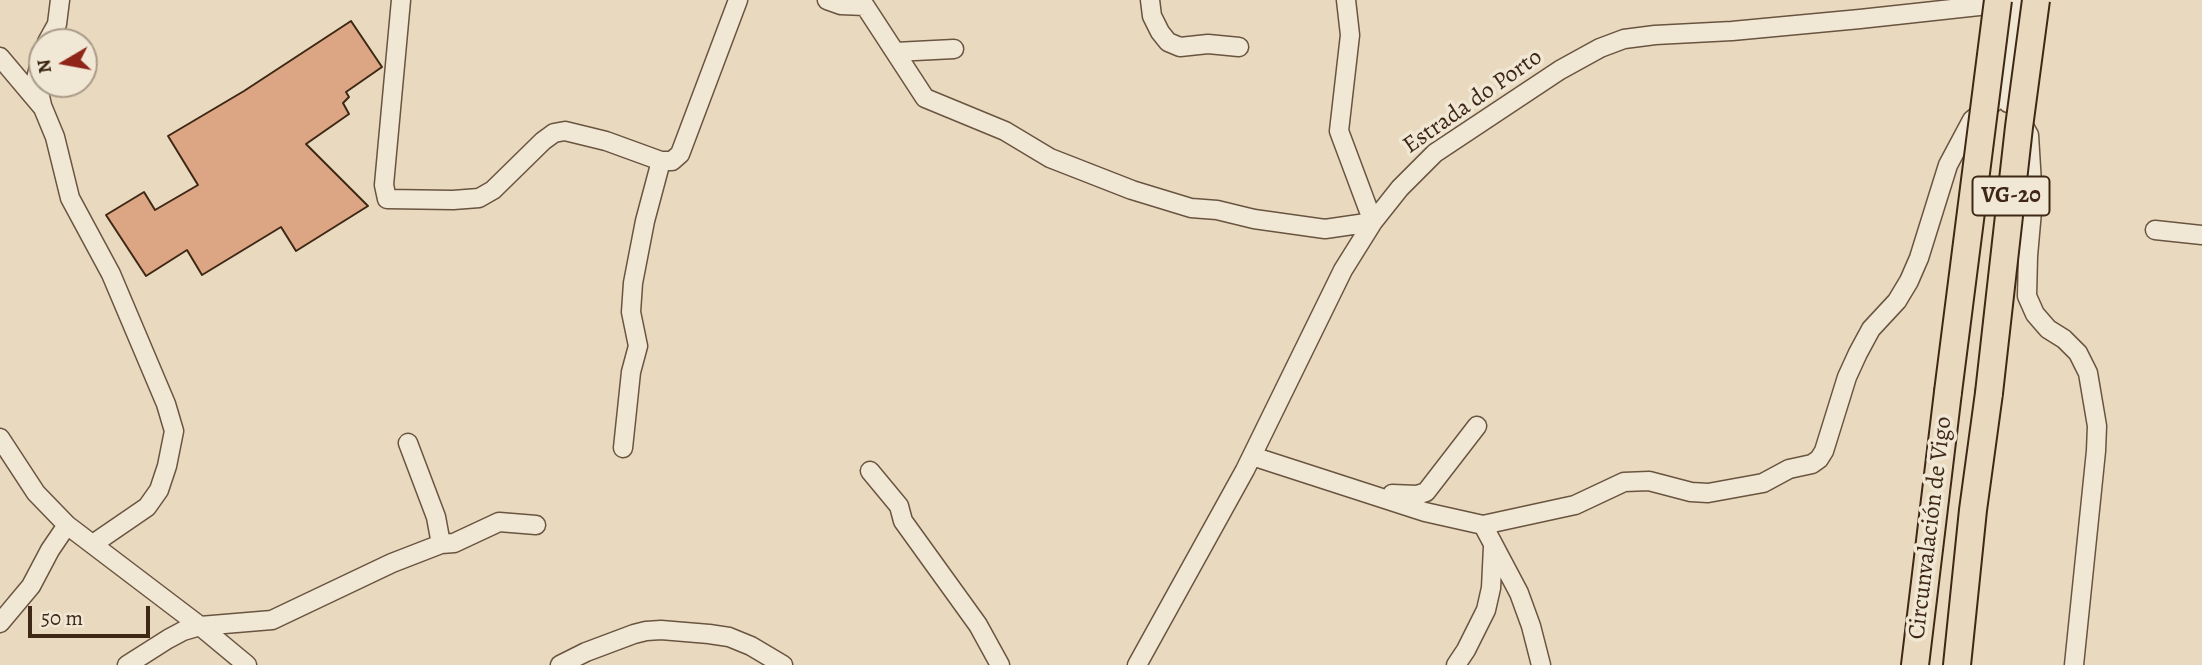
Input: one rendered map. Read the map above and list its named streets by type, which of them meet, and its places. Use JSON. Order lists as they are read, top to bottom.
{
  "streets": {
    "highway": ["VG-20", "Circunvalación de Vigo"],
    "street": ["Estrada do Porto"]
  },
  "crossings": [
    ["Estrada do Porto", "Circunvalación de Vigo"]
  ],
  "scale_bar": "50 m",
  "north": "left"
}
